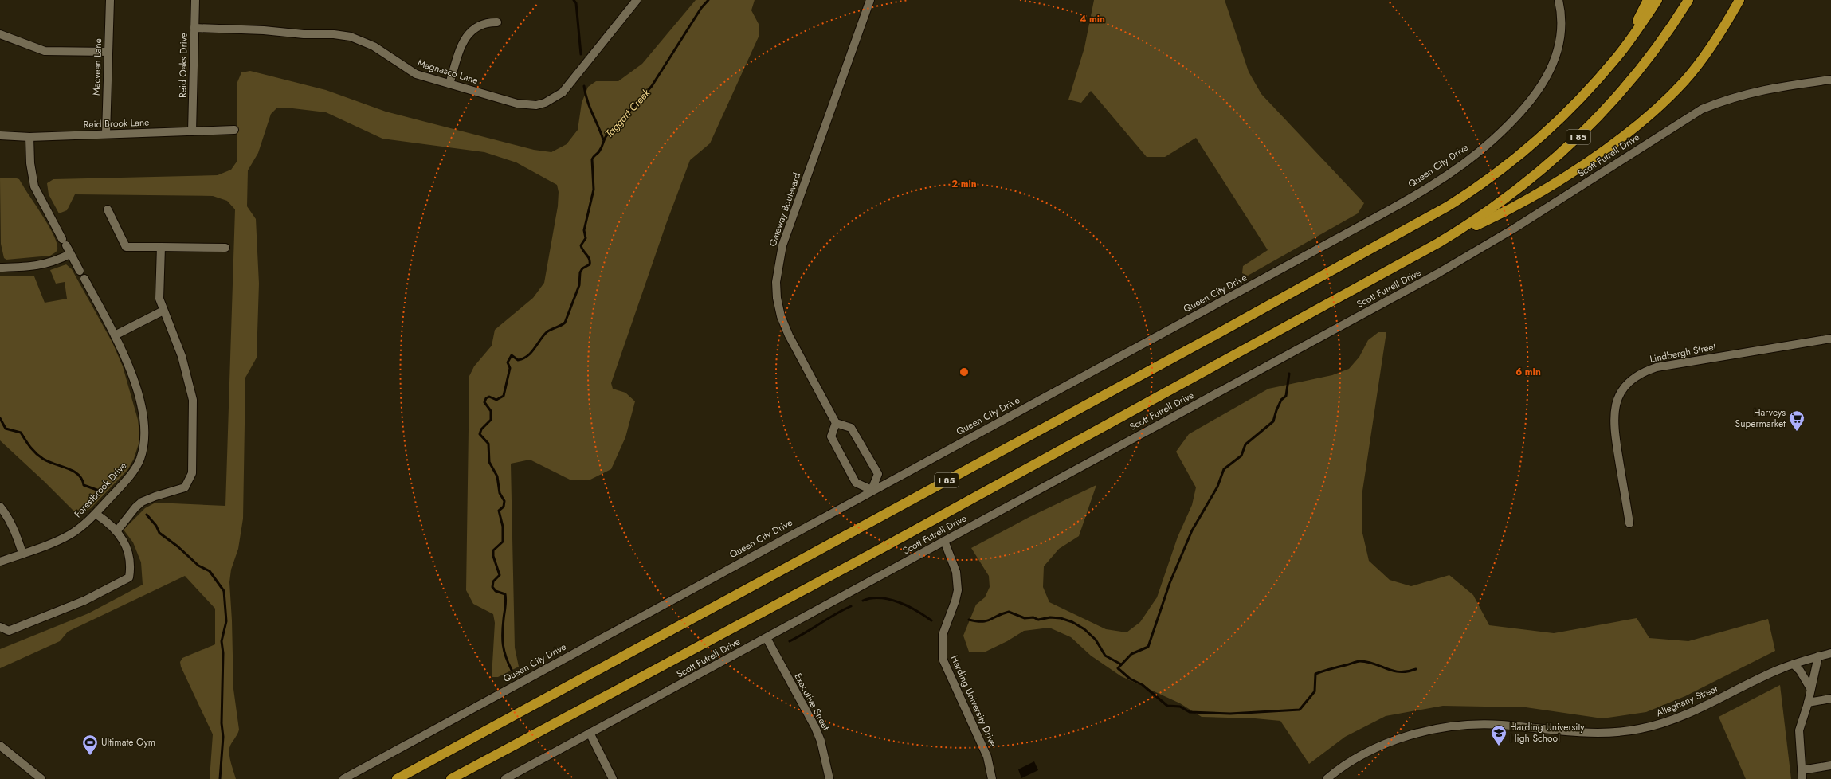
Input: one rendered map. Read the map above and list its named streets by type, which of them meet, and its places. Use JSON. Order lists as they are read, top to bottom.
{
  "streets": {
    "highway": ["I 85"],
    "street": [
      "Reid Oaks Drive",
      "Macvean Lane",
      "Magnasco Lane",
      "Reid Brook Lane",
      "Scott Futrell Drive",
      "Queen City Drive",
      "Gateway Boulevard",
      "Lindbergh Street",
      "Forestbrook Drive",
      "Harding University Drive",
      "Alleghany Street",
      "Executive Street"
    ]
  },
  "crossings": [
    ["Reid Oaks Drive", "Magnasco Lane"],
    ["Reid Oaks Drive", "Reid Brook Lane"],
    ["Macvean Lane", "Reid Brook Lane"],
    ["Scott Futrell Drive", "Harding University Drive"],
    ["Scott Futrell Drive", "Executive Street"]
  ],
  "water": ["Taggart Creek"],
  "places": {
    "supermarket": ["Harveys Supermarket"],
    "school or university": ["Harding University High School"],
    "sports": ["Ultimate Gym"]
  },
  "rings": ["4 min", "2 min", "6 min"]
}
